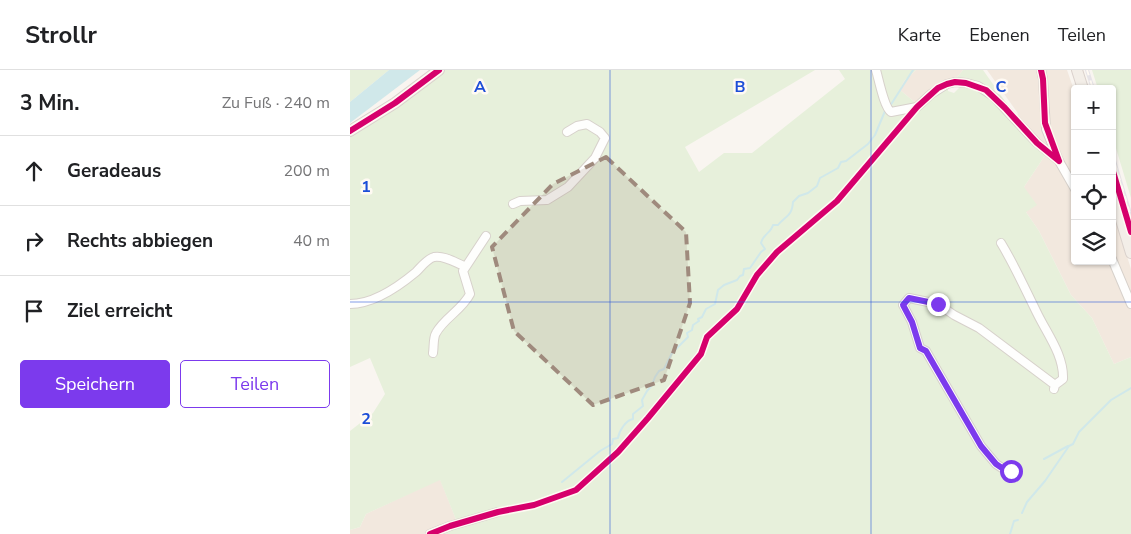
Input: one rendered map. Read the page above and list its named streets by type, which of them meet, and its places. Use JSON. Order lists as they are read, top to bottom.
{
  "page": {
    "header": "Strollr",
    "nav": ["Karte", "Ebenen", "Teilen"],
    "heading": ["3 Min.", "Zu Fuß · 240 m"],
    "map_buttons": ["+", "−"],
    "list": [
      ["Geradeaus", "200 m"],
      ["Rechts abbiegen", "40 m"],
      "Ziel erreicht"
    ],
    "buttons": ["Speichern", "Teilen"]
  },
  "grid": {
    "columns": ["A", "B", "C"],
    "rows": ["1", "2"]
  }
}
